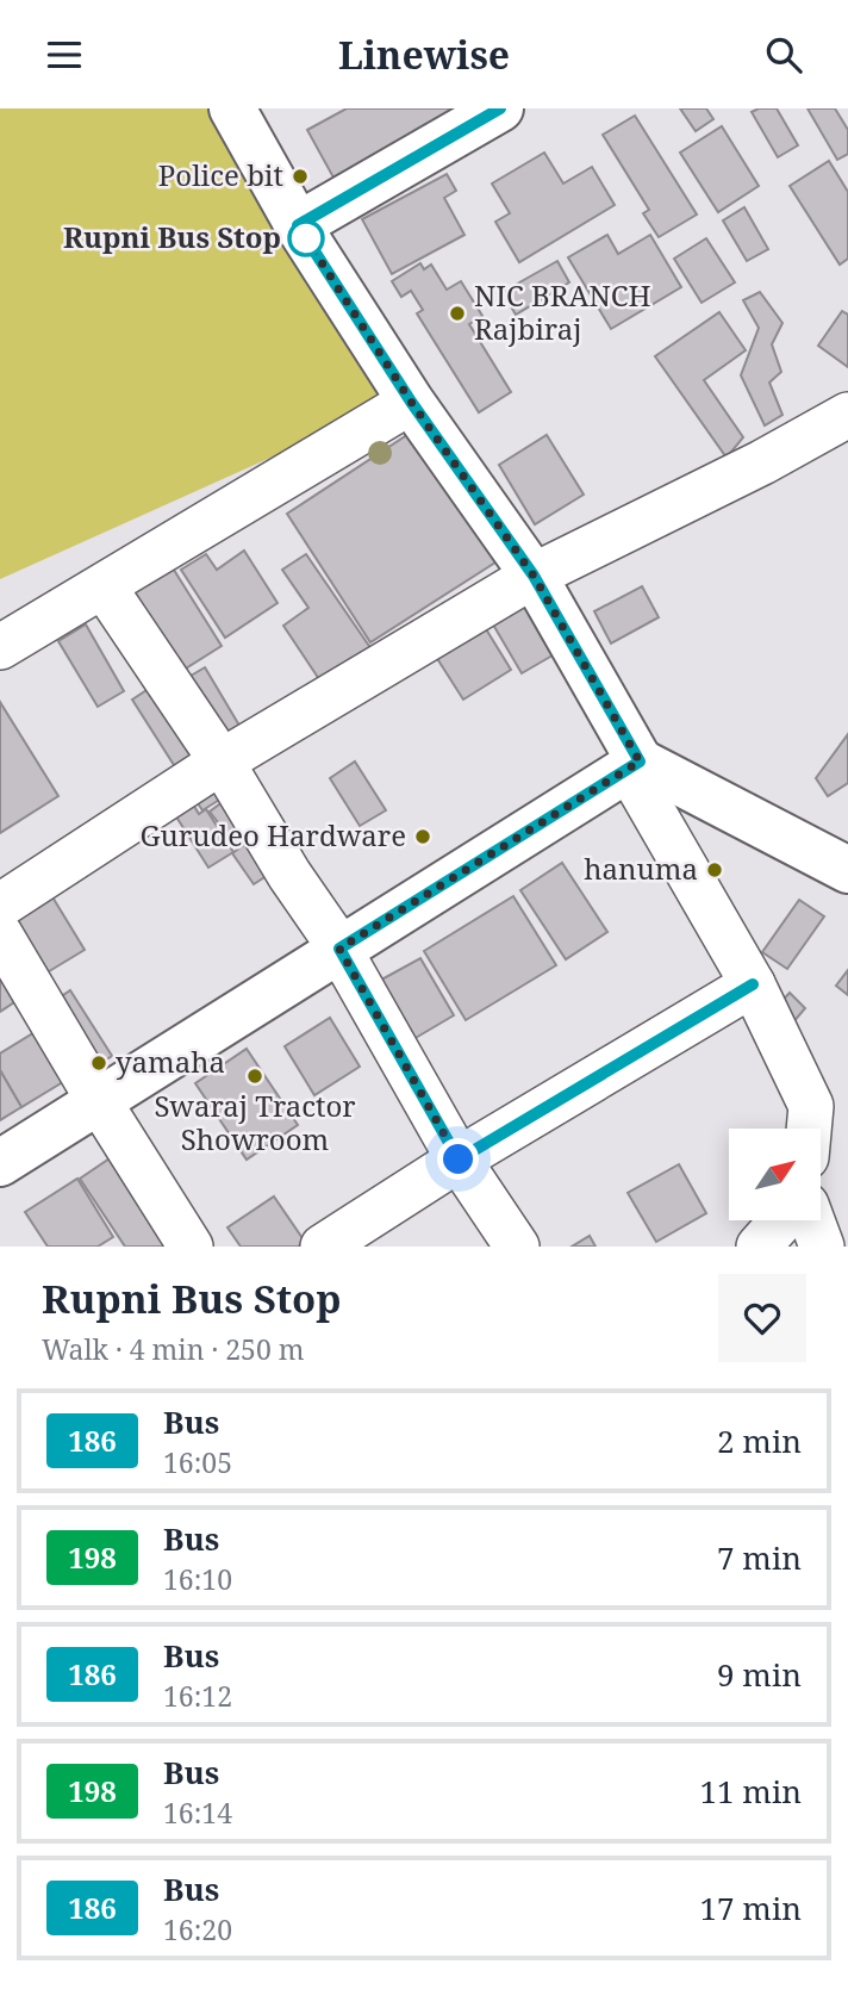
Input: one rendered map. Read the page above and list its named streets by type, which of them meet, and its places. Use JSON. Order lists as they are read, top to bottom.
{
  "places": [
    "Police bit",
    "Rupni Bus Stop",
    "NIC BRANCH Rajbiraj",
    "Gurudeo Hardware",
    "hanuma",
    "yamaha",
    "Swaraj Tractor Showroom"
  ],
  "lines": ["bus line 186"],
  "north": "top right",
  "page": {
    "header": "Linewise",
    "heading": ["Rupni Bus Stop", "Walk · 4 min · 250 m"],
    "list": [
      {
        "mark": "186",
        "name": "Bus",
        "note": "16:05",
        "value": "2 min"
      },
      {
        "mark": "198",
        "name": "Bus",
        "note": "16:10",
        "value": "7 min"
      },
      {
        "mark": "186",
        "name": "Bus",
        "note": "16:12",
        "value": "9 min"
      },
      {
        "mark": "198",
        "name": "Bus",
        "note": "16:14",
        "value": "11 min"
      },
      {
        "mark": "186",
        "name": "Bus",
        "note": "16:20",
        "value": "17 min"
      }
    ]
  }
}
